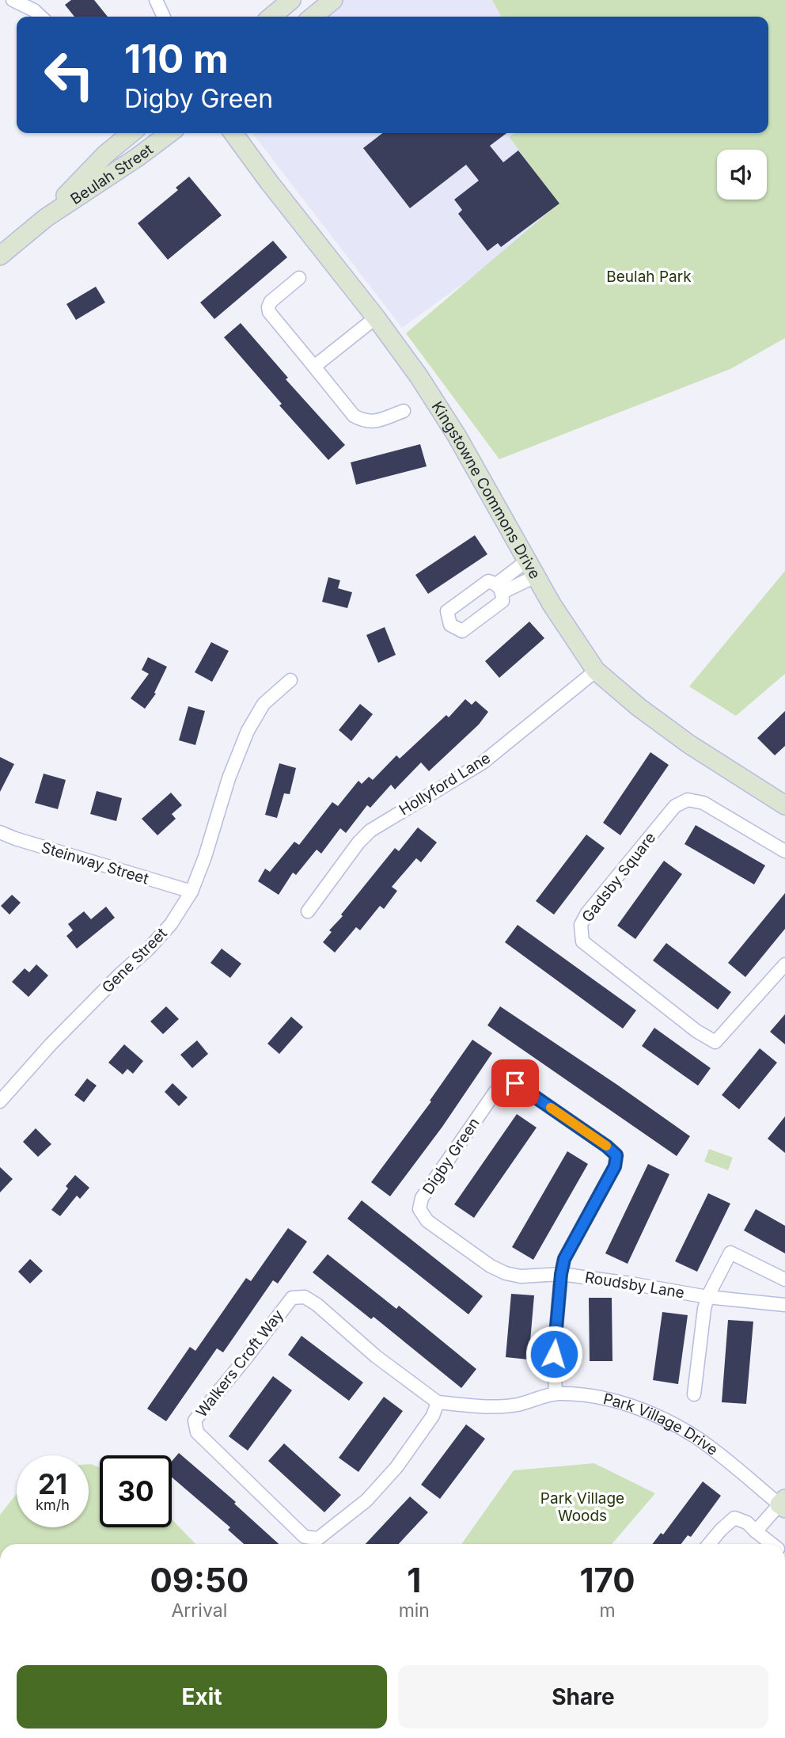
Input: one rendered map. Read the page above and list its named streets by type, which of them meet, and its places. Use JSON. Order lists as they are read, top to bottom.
{
  "streets": {
    "street": [
      "Beulah Street",
      "Kingstowne Commons Drive",
      "Hollyford Lane",
      "Steinway Street",
      "Gadsby Square",
      "Gene Street",
      "Digby Green",
      "Roudsby Lane",
      "Walkers Croft Way",
      "Park Village Drive"
    ]
  },
  "crossings": [
    ["Kingstowne Commons Drive", "Hollyford Lane"],
    ["Steinway Street", "Gene Street"],
    ["Digby Green", "Roudsby Lane"],
    ["Digby Green", "Park Village Drive"],
    ["Walkers Croft Way", "Park Village Drive"]
  ],
  "parks": ["Beulah Park", "Park Village Woods"],
  "page": {
    "turn": ["110 m", "Digby Green"],
    "speed": "21 km/h",
    "limit": "30",
    "eta": [
      "09:50",
      "Arrival",
      "1",
      "min",
      "170",
      "m"
    ],
    "buttons": ["Exit", "Share"]
  }
}
